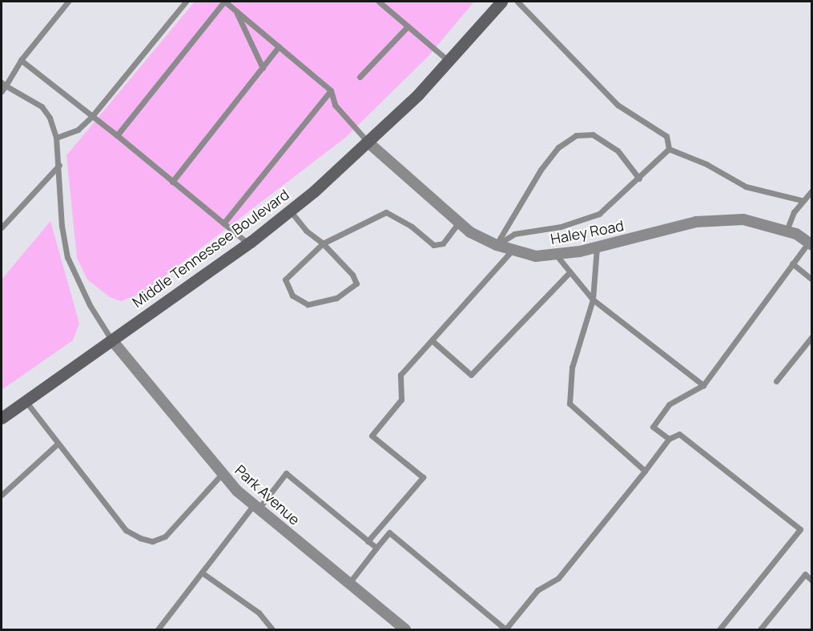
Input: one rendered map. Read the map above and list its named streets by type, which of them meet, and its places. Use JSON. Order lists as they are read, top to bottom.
{
  "streets": {
    "main road": ["Middle Tennessee Boulevard"],
    "street": ["Haley Road", "Park Avenue"]
  },
  "crossings": [
    ["Haley Road", "Middle Tennessee Boulevard"],
    ["Middle Tennessee Boulevard", "Park Avenue"]
  ]
}
